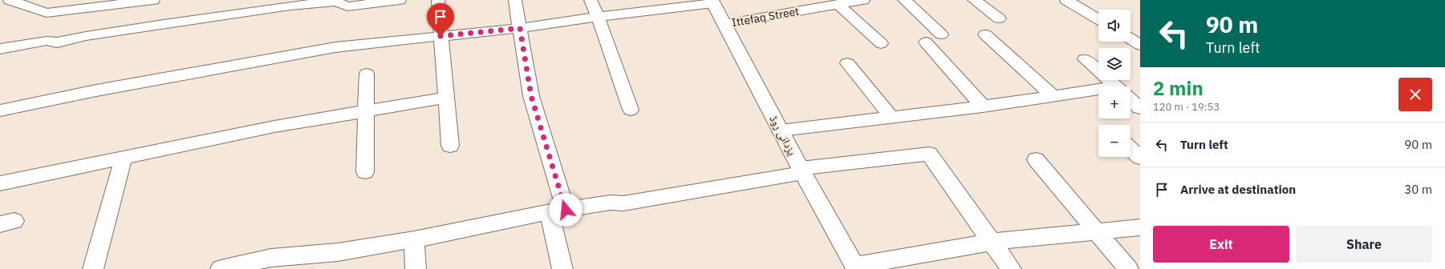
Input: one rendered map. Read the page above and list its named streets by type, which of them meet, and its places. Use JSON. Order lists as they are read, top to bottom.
{
  "streets": {
    "street": ["Ittefaq Street", "یزدانی روڈ"]
  },
  "crossings": [
    ["Ittefaq Street", "یزدانی روڈ"]
  ],
  "page": {
    "turn": ["90 m", "Turn left"],
    "map_buttons": ["+", "−"],
    "heading": ["2 min", "120 m · 19:53"],
    "list": [
      {
        "name": "Turn left",
        "value": "90 m"
      },
      {
        "name": "Arrive at destination",
        "value": "30 m"
      }
    ],
    "buttons": ["Exit", "Share"]
  }
}
